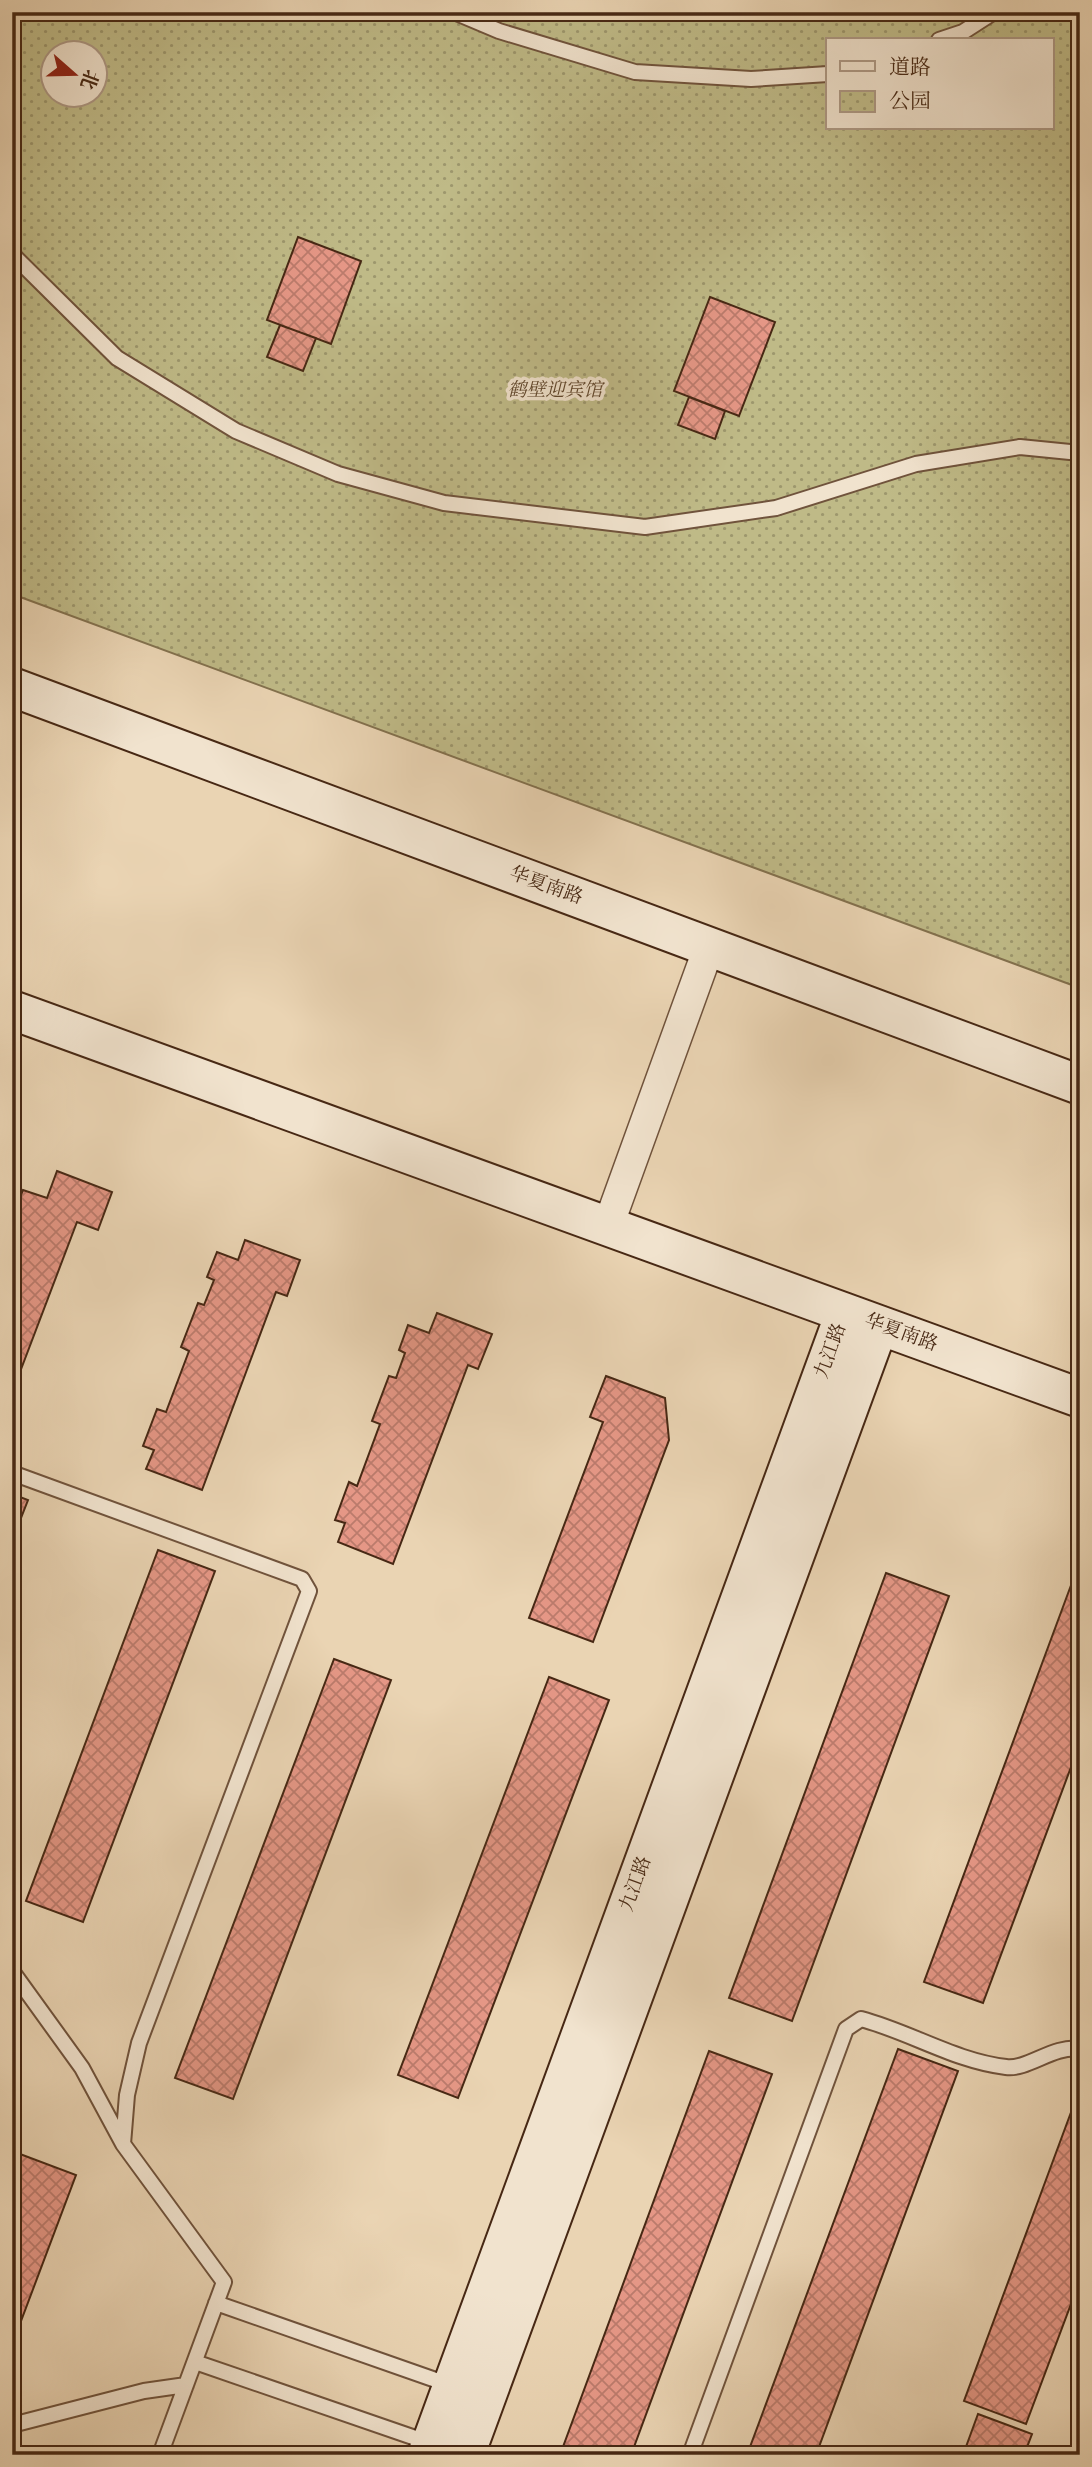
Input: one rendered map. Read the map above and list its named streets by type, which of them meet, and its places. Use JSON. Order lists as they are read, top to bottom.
{
  "streets": {
    "street": ["华夏南路", "九江路"]
  },
  "crossings": [
    ["华夏南路", "九江路"]
  ],
  "parks": ["鹤壁迎宾馆"],
  "legend": ["道路", "公园"],
  "north": "right"
}
